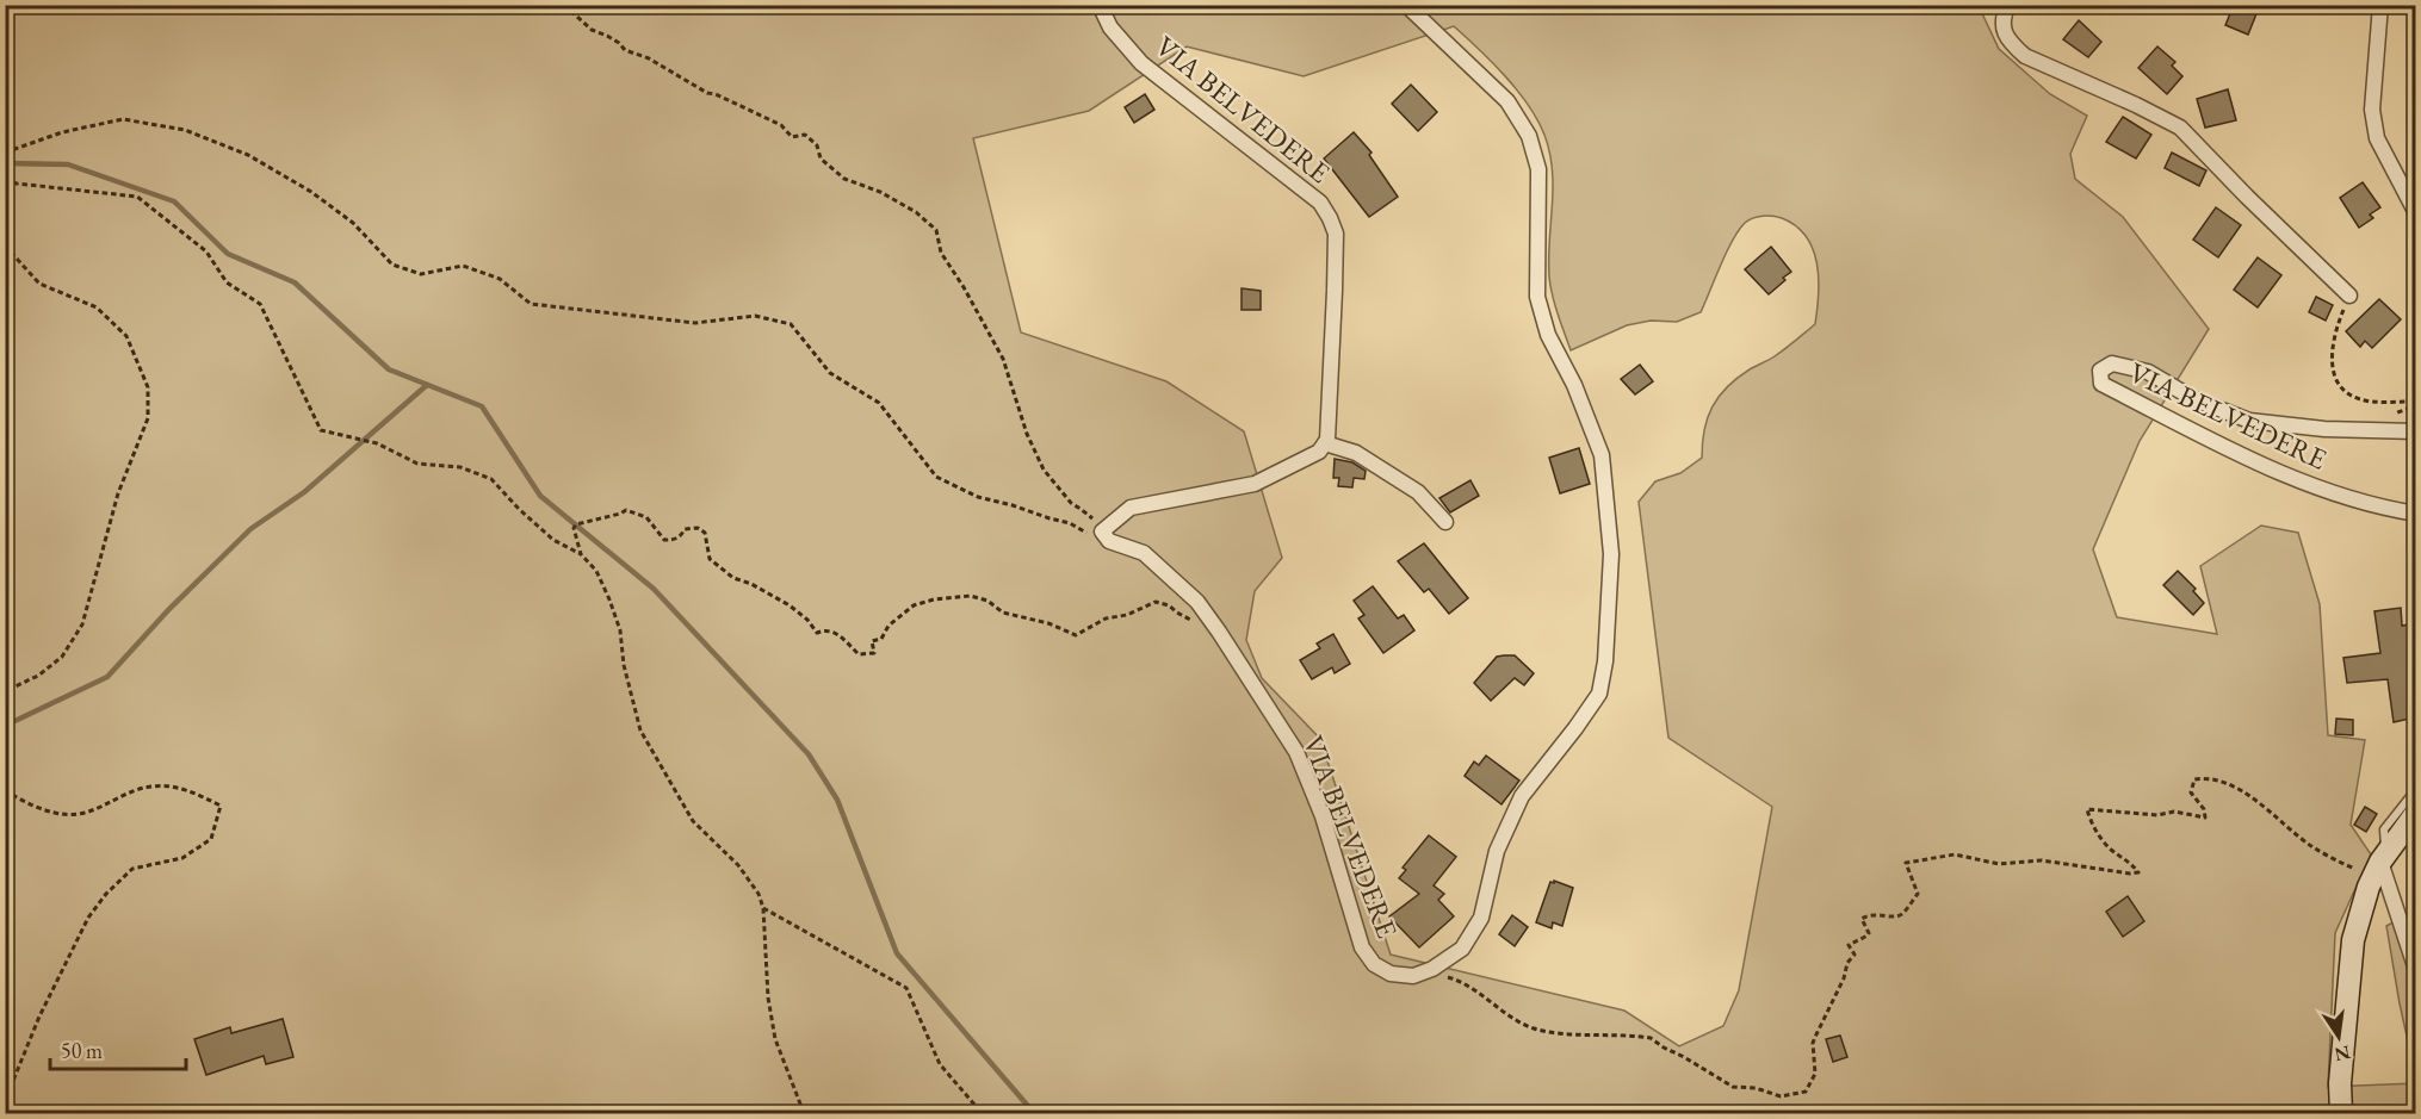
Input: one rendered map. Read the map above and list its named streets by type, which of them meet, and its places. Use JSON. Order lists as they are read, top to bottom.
{
  "streets": {
    "street": ["VIA BELVEDERE"]
  },
  "scale_bar": "50 m",
  "north": "bottom"
}
